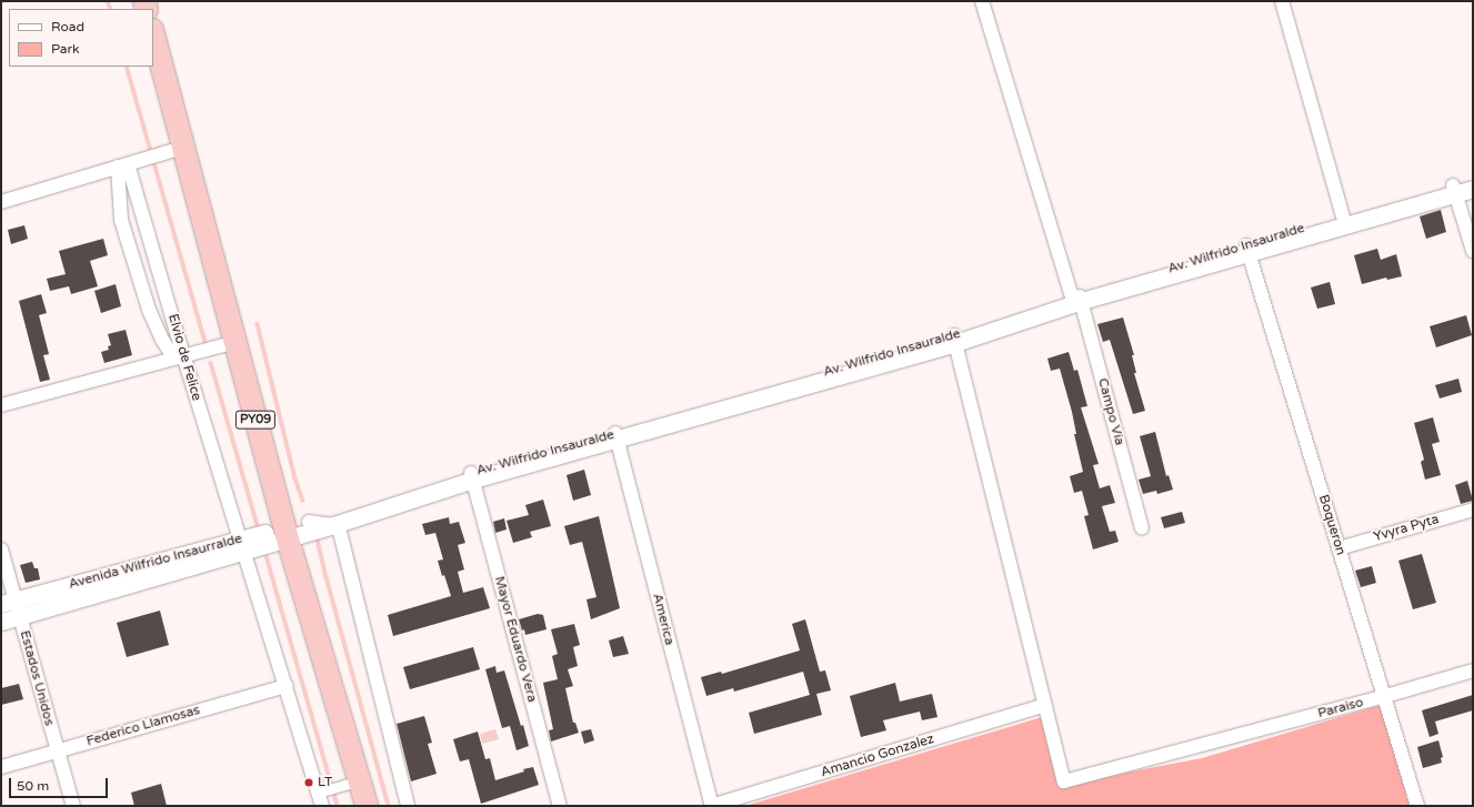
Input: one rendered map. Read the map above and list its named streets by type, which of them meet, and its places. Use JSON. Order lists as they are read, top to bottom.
{
  "streets": {
    "highway": ["PY09"],
    "street": [
      "Av. Wilfrido Insauralde",
      "Elvio de Felice",
      "Campo Vía",
      "Boqueron",
      "Yvyra Pyta",
      "Avenida Wilfrido Insaurralde",
      "America",
      "Mayor Eduardo Vera",
      "Estados Unidos",
      "Paraiso",
      "Federico Llamosas",
      "Amancio Gonzalez"
    ]
  },
  "crossings": [
    ["Av. Wilfrido Insauralde", "Campo Vía"],
    ["Av. Wilfrido Insauralde", "Boqueron"],
    ["Av. Wilfrido Insauralde", "Avenida Wilfrido Insaurralde"],
    ["Av. Wilfrido Insauralde", "America"],
    ["Av. Wilfrido Insauralde", "Mayor Eduardo Vera"],
    ["Elvio de Felice", "Avenida Wilfrido Insaurralde"],
    ["Elvio de Felice", "Federico Llamosas"],
    ["PY09", "Avenida Wilfrido Insaurralde"],
    ["Boqueron", "Yvyra Pyta"],
    ["Boqueron", "Paraiso"],
    ["Avenida Wilfrido Insaurralde", "Estados Unidos"],
    ["America", "Amancio Gonzalez"],
    ["Estados Unidos", "Federico Llamosas"],
    ["Paraiso", "Amancio Gonzalez"]
  ],
  "places": ["LT"],
  "legend": ["Road", "Park"],
  "scale_bar": "50 m"
}
